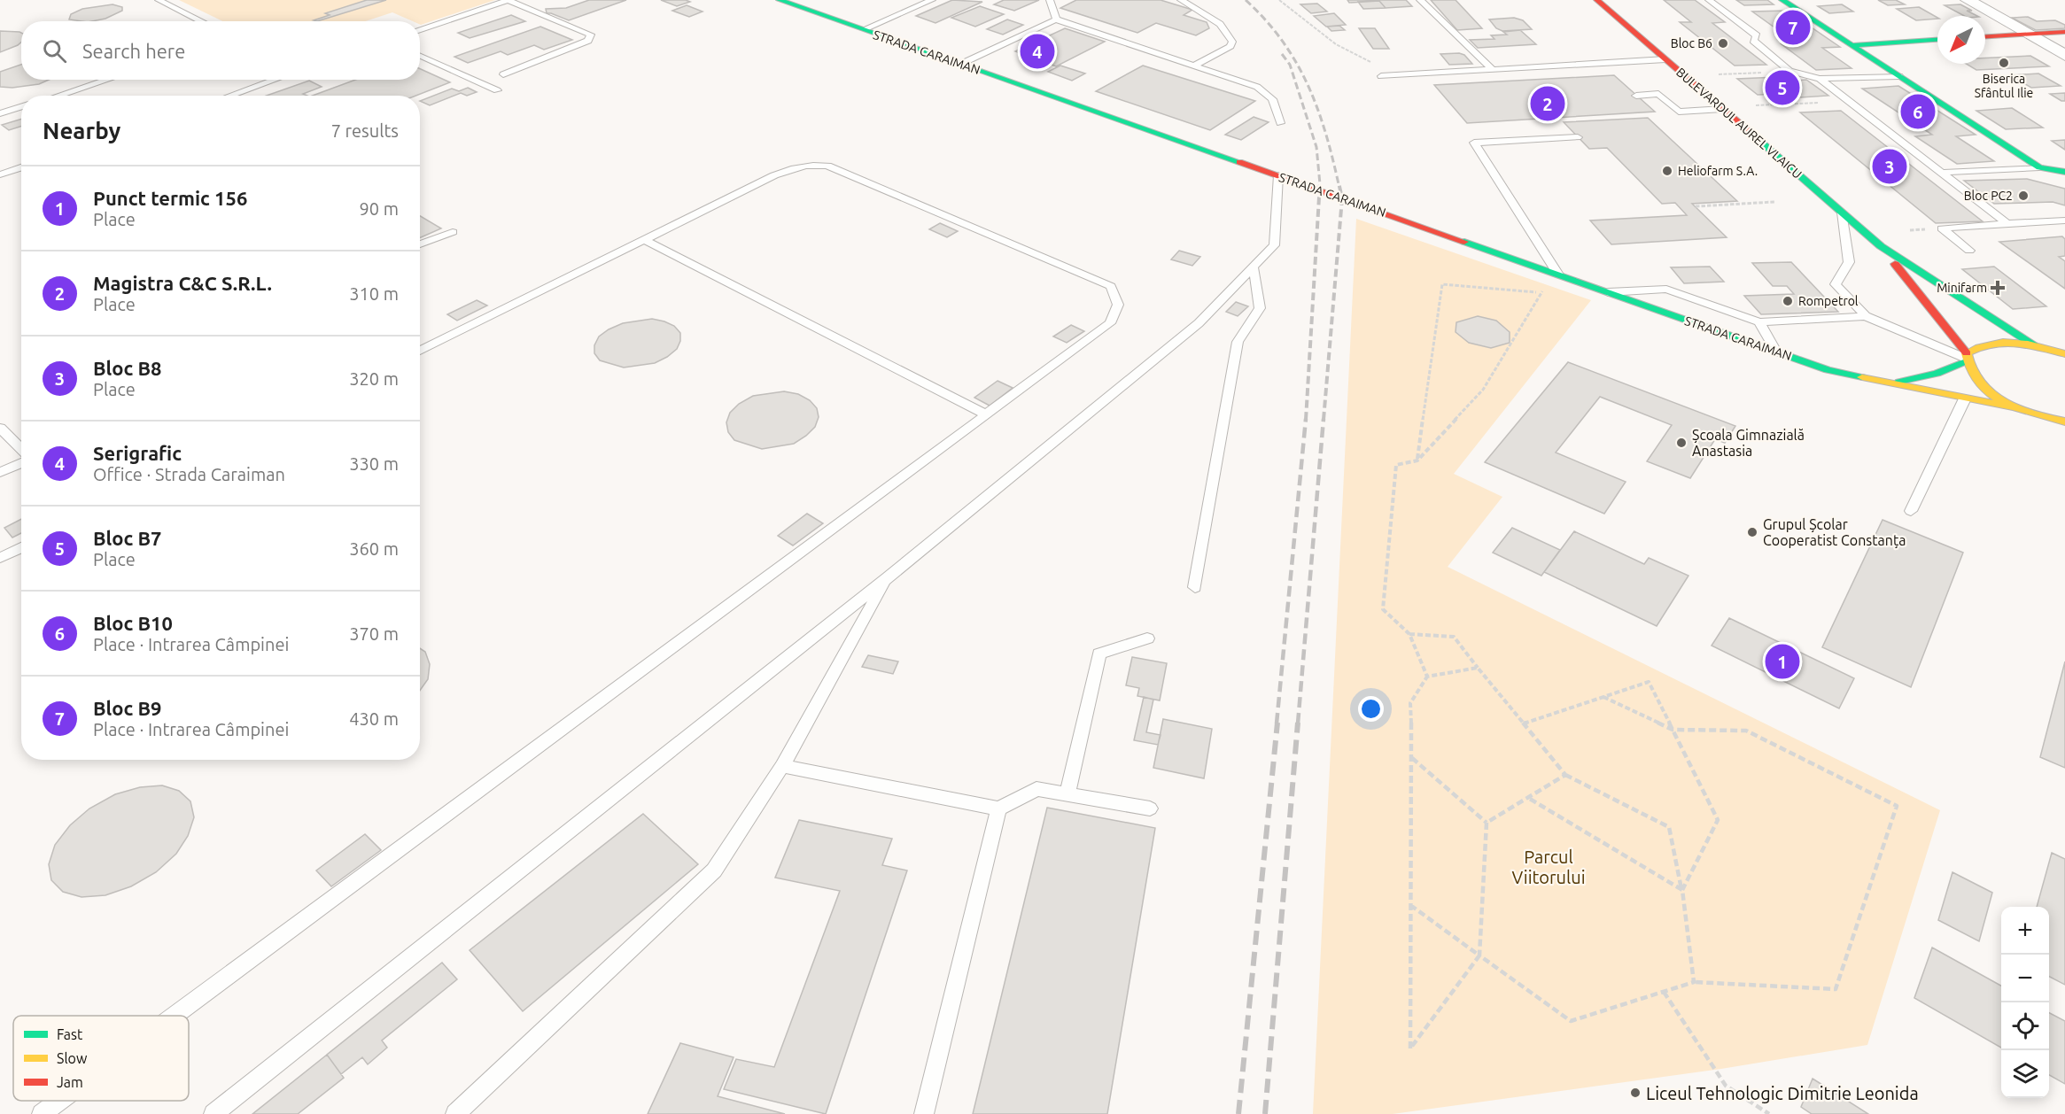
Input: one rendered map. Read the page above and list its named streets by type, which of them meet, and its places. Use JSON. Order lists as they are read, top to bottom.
{
  "streets": {
    "street": ["STRADA CARAIMAN", "BULEVARDUL AUREL VLAICU"]
  },
  "crossings": [
    ["STRADA CARAIMAN", "BULEVARDUL AUREL VLAICU"]
  ],
  "parks": ["Parcul Viitorului"],
  "places": {
    "other": [
      "Bloc B6",
      "Biserica Sfântul Ilie",
      "Heliofarm S.A.",
      "Bloc PC2",
      "Rompetrol",
      "Școala Gimnazială Anastasia",
      "Grupul Școlar Cooperatist Constanța",
      "Liceul Tehnologic Dimitrie Leonida"
    ],
    "health": ["Minifarm"]
  },
  "legend": ["Fast", "Slow", "Jam"],
  "north": "bottom left",
  "page": {
    "pins": [
      "7",
      "4",
      "5",
      "2",
      "6",
      "3",
      "1"
    ],
    "search": "Search here",
    "heading": ["Nearby", "7 results"],
    "list": [
      {
        "mark": "1",
        "name": "Punct termic 156",
        "note": "Place",
        "value": "90 m"
      },
      {
        "mark": "2",
        "name": "Magistra C&C S.R.L.",
        "note": "Place",
        "value": "310 m"
      },
      {
        "mark": "3",
        "name": "Bloc B8",
        "note": "Place",
        "value": "320 m"
      },
      {
        "mark": "4",
        "name": "Serigrafic",
        "note": "Office · Strada Caraiman",
        "value": "330 m"
      },
      {
        "mark": "5",
        "name": "Bloc B7",
        "note": "Place",
        "value": "360 m"
      },
      {
        "mark": "6",
        "name": "Bloc B10",
        "note": "Place · Intrarea Câmpinei",
        "value": "370 m"
      },
      {
        "mark": "7",
        "name": "Bloc B9",
        "note": "Place · Intrarea Câmpinei",
        "value": "430 m"
      }
    ],
    "map_buttons": ["+", "−"]
  }
}
